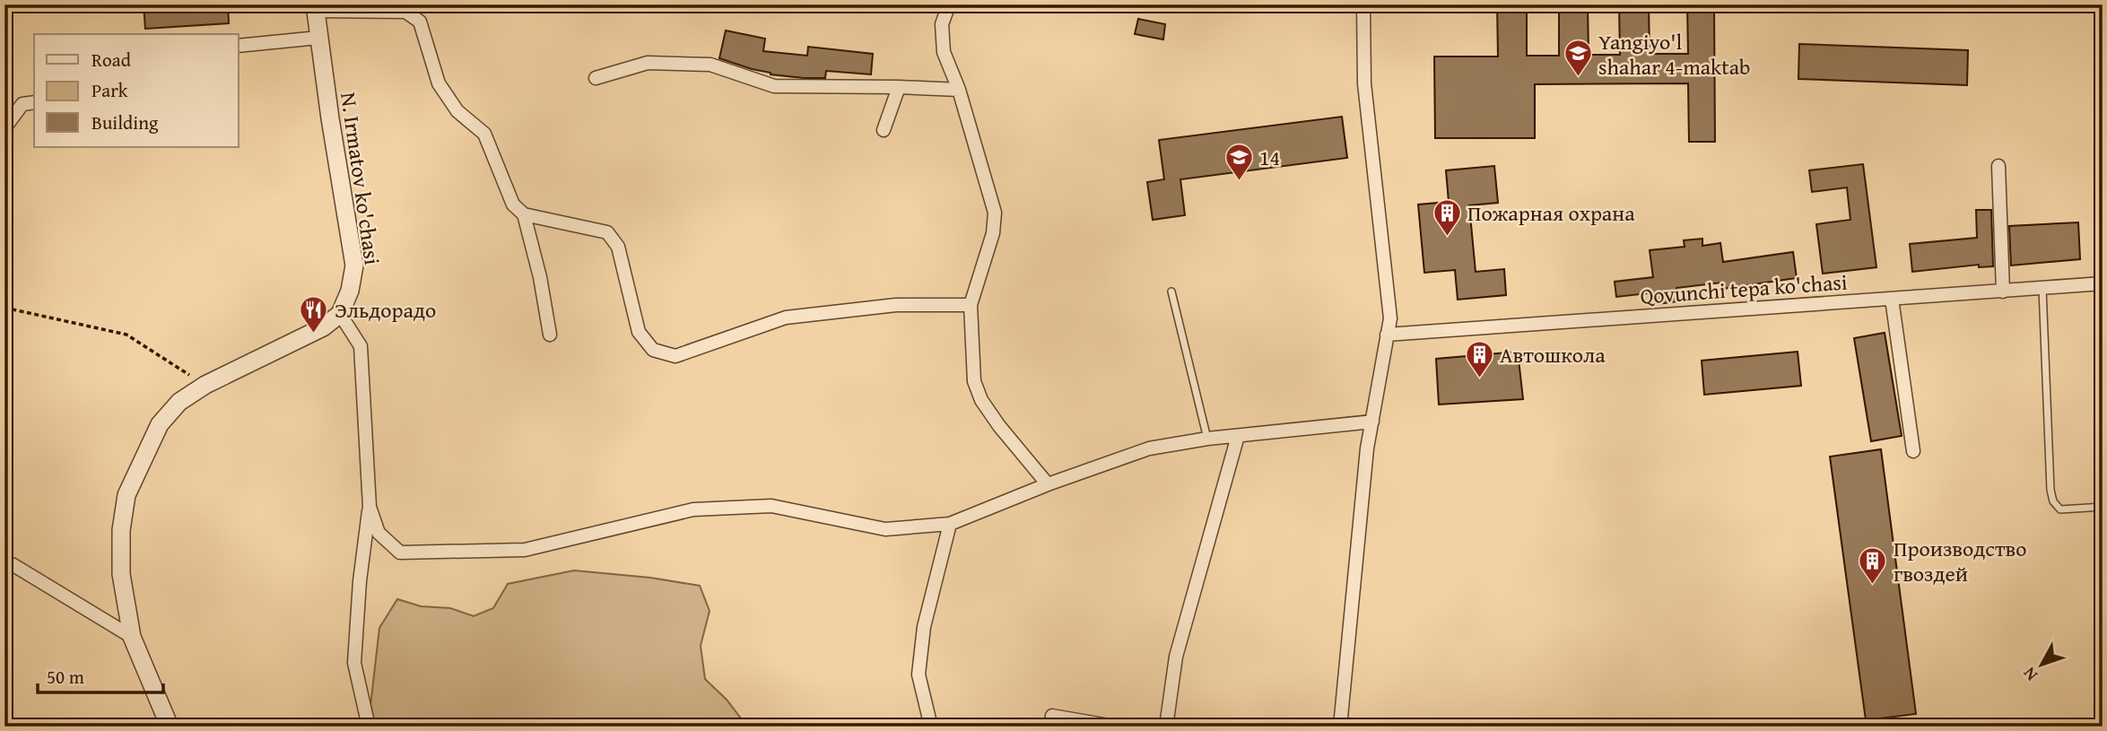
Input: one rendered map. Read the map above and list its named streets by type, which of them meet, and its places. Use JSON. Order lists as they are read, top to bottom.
{
  "streets": {
    "street": ["N. Irmatov ko'chasi", "Qovunchi tepa ko'chasi"]
  },
  "places": {
    "school or university": ["Yangiyo'l shahar 4-maktab", "14"],
    "building": ["Пожарная охрана", "Автошкола", "Производство гвоздей"],
    "restaurant": ["Эльдорадо"]
  },
  "legend": ["Road", "Park", "Building"],
  "scale_bar": "50 m",
  "north": "bottom left"
}
